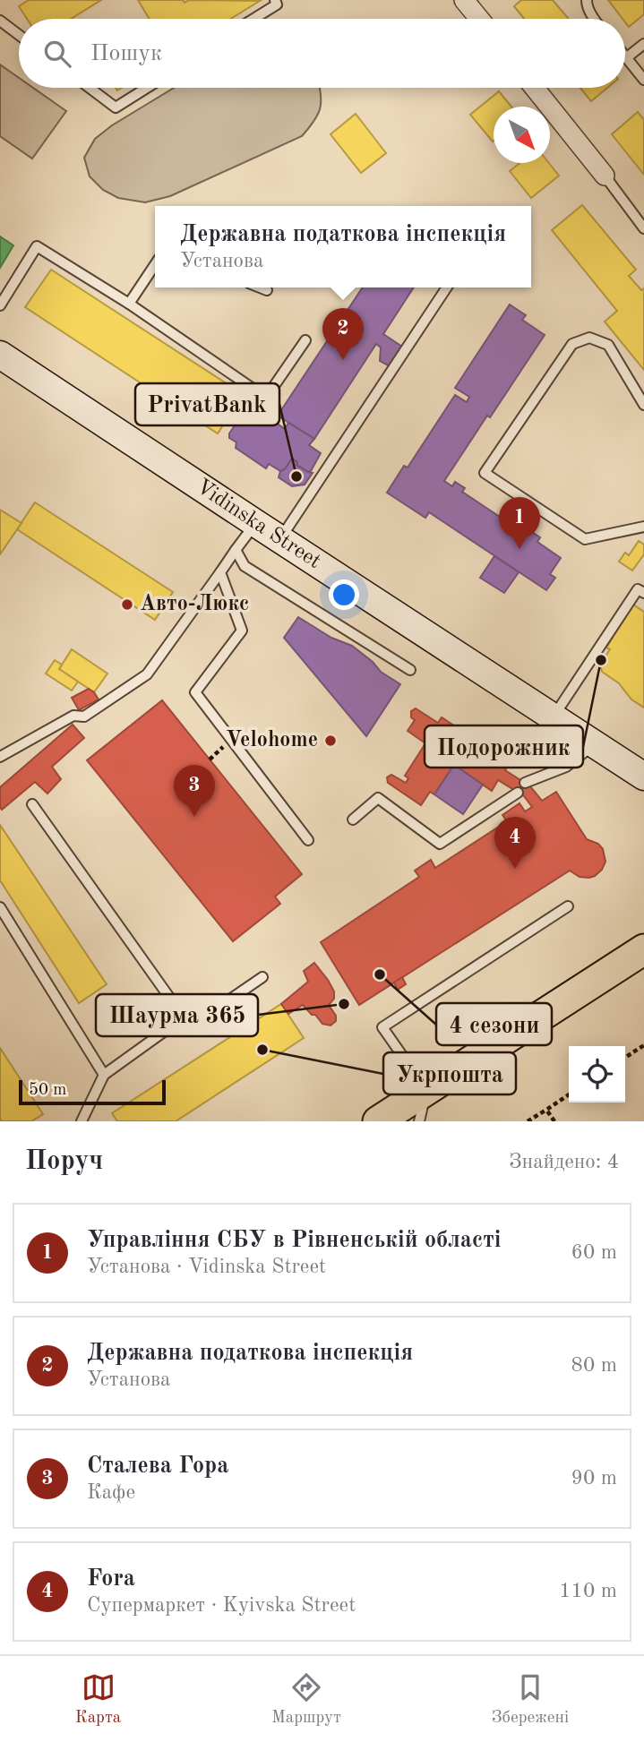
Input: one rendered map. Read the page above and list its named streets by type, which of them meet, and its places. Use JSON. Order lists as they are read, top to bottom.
{
  "streets": {
    "main road": ["Vidinska Street"]
  },
  "places": [
    "PrivatBank",
    "Авто-Люкс",
    "Подорожник",
    "Velohome",
    "4 сезони",
    "Шаурма 365",
    "Укрпошта"
  ],
  "scale_bar": "50 m",
  "north": "bottom right",
  "page": {
    "search": "Пошук",
    "popup": ["Державна податкова інспекція", "Установа"],
    "pins": [
      "2",
      "1",
      "3",
      "4"
    ],
    "scale": "50 m",
    "heading": ["Поруч", "Знайдено: 4"],
    "list": [
      {
        "mark": "1",
        "name": "Управління СБУ в Рівненській області",
        "note": "Установа · Vidinska Street",
        "value": "60 m"
      },
      {
        "mark": "2",
        "name": "Державна податкова інспекція",
        "note": "Установа",
        "value": "80 m"
      },
      {
        "mark": "3",
        "name": "Сталева Гора",
        "note": "Кафе",
        "value": "90 m"
      },
      {
        "mark": "4",
        "name": "Fora",
        "note": "Супермаркет · Kyivska Street",
        "value": "110 m"
      }
    ],
    "nav": ["Карта", "Маршрут", "Збережені"]
  }
}
